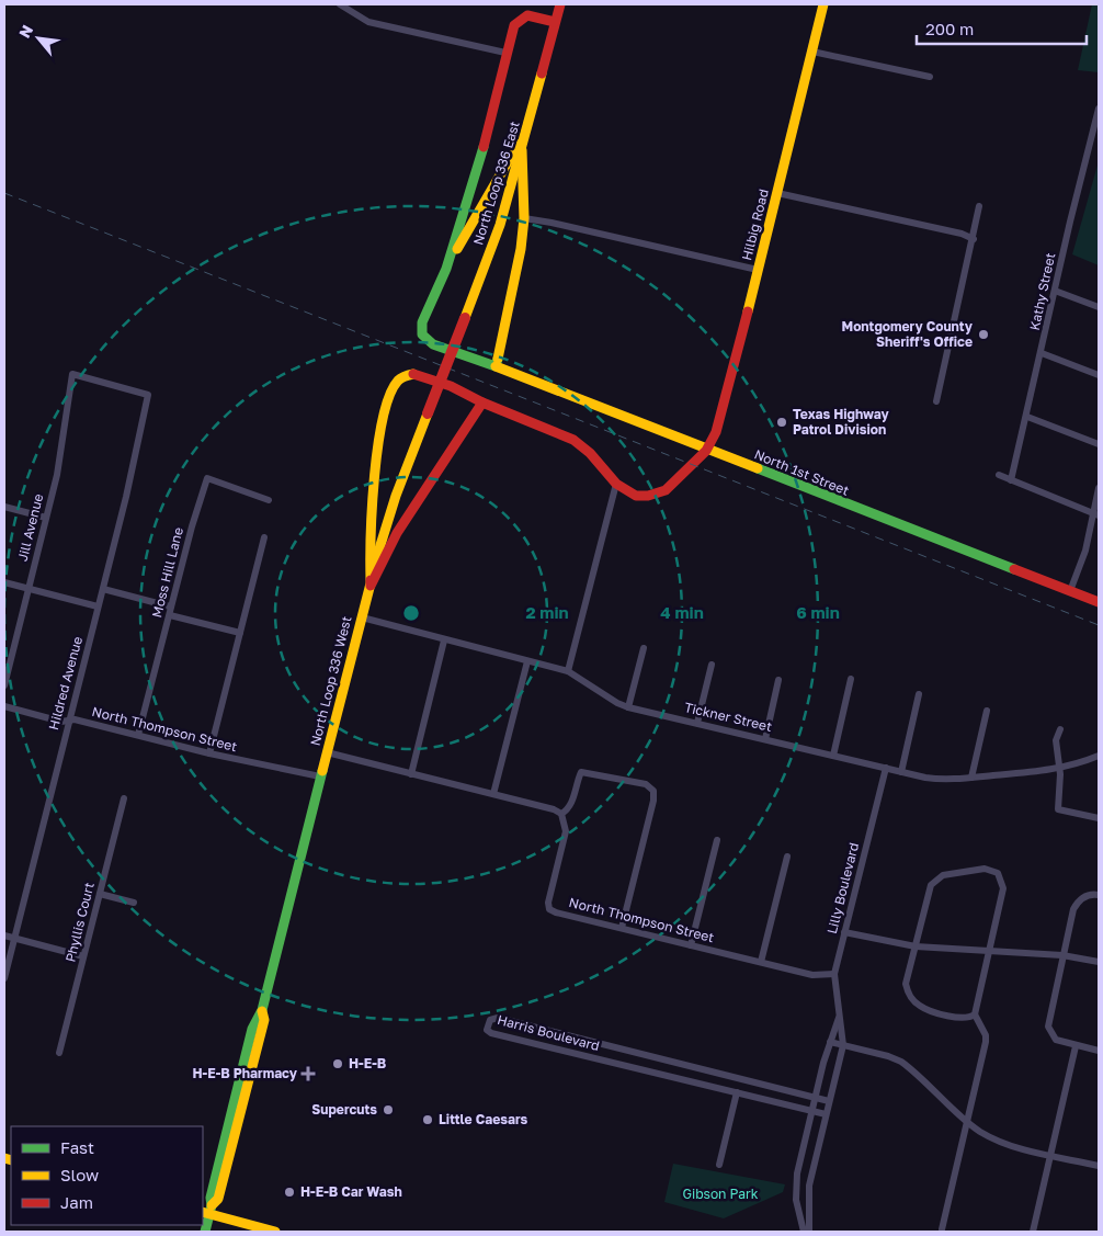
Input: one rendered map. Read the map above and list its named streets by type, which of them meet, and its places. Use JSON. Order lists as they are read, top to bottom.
{
  "streets": {
    "main road": [
      "North Loop 336 East",
      "Hilbig Road",
      "North 1st Street",
      "North Loop 336 West"
    ],
    "street": [
      "Kathy Street",
      "Jill Avenue",
      "Moss Hill Lane",
      "Hildred Avenue",
      "Tickner Street",
      "North Thompson Street",
      "Lilly Boulevard",
      "Phyllis Court",
      "Harris Boulevard"
    ]
  },
  "crossings": [
    ["North Loop 336 East", "North Loop 336 West"],
    ["Hilbig Road", "North 1st Street"],
    ["Jill Avenue", "Hildred Avenue"],
    ["Moss Hill Lane", "North Thompson Street"],
    ["North Loop 336 West", "Tickner Street"],
    ["North Loop 336 West", "North Thompson Street"],
    ["Hildred Avenue", "North Thompson Street"],
    ["Tickner Street", "Lilly Boulevard"],
    ["North Thompson Street", "Lilly Boulevard"],
    ["Lilly Boulevard", "Harris Boulevard"]
  ],
  "parks": ["Gibson Park"],
  "places": {
    "other": [
      "Montgomery County Sheriff's Office",
      "Texas Highway Patrol Division",
      "H-E-B",
      "Supercuts",
      "Little Caesars",
      "H-E-B Car Wash"
    ],
    "health": ["H-E-B Pharmacy"]
  },
  "legend": ["Fast", "Slow", "Jam"],
  "scale_bar": "200 m",
  "north": "top left",
  "rings": ["2 min", "4 min", "6 min"]
}
